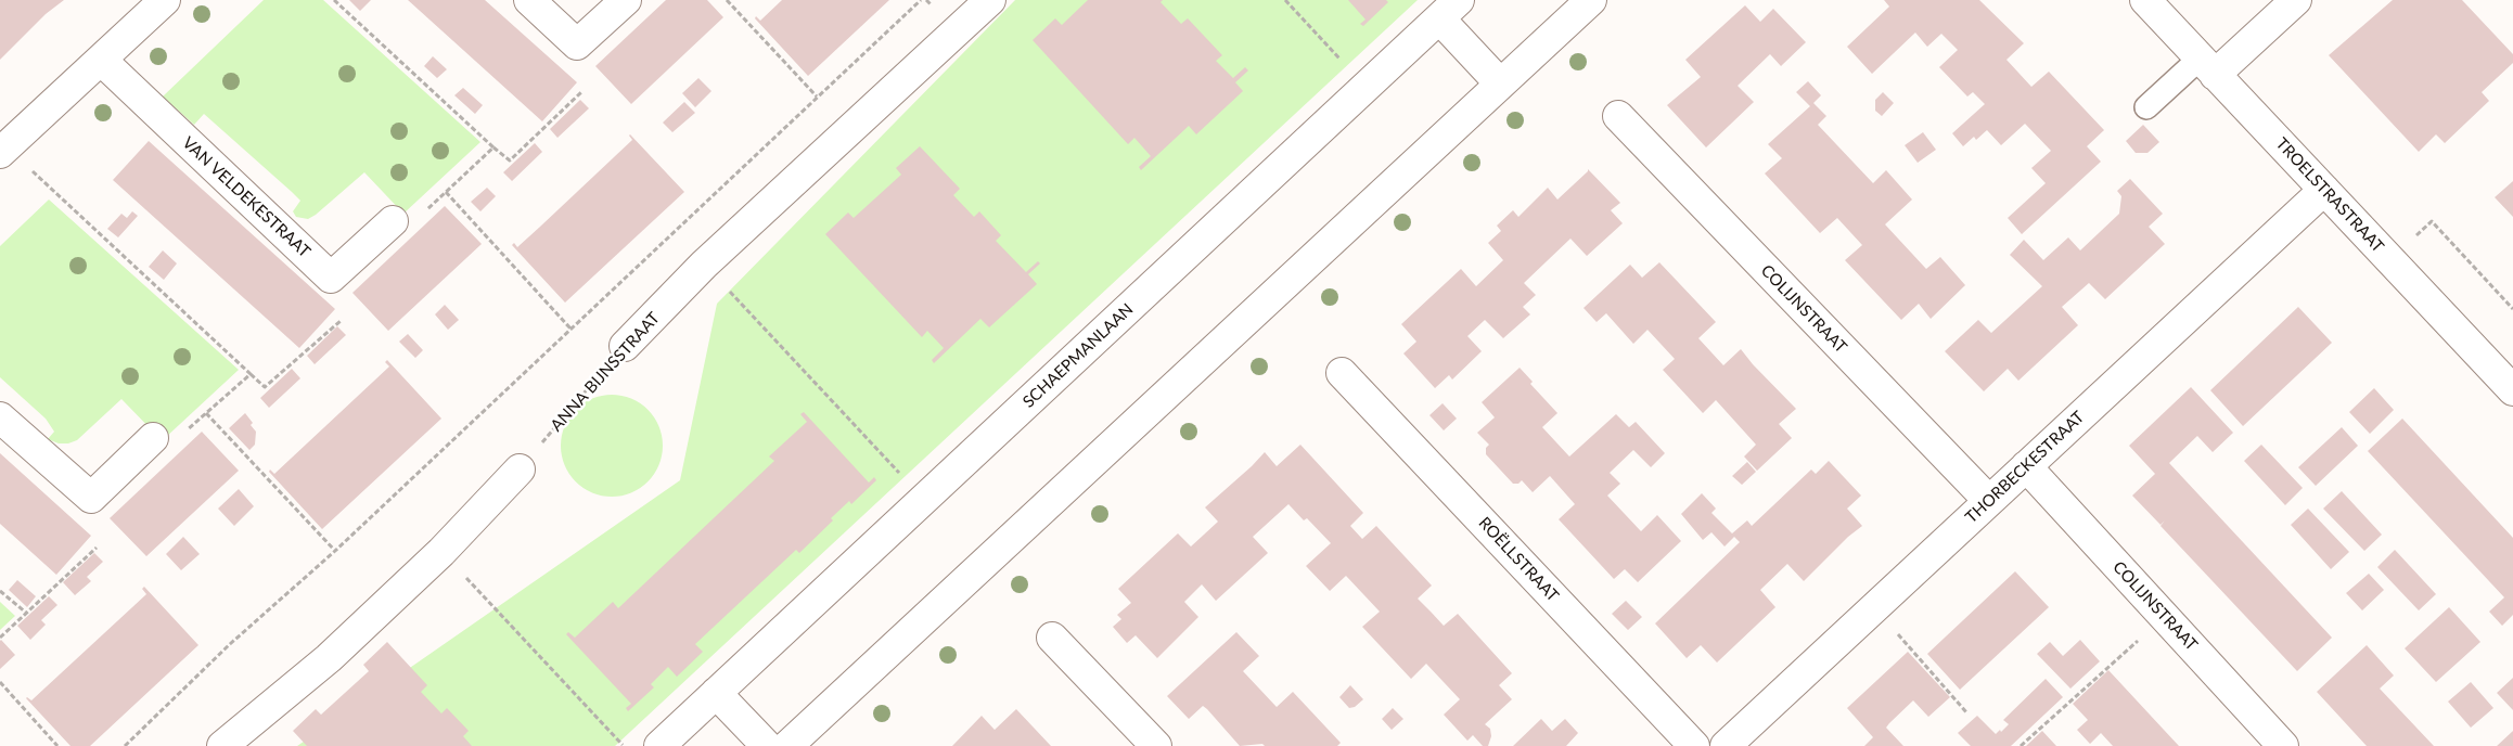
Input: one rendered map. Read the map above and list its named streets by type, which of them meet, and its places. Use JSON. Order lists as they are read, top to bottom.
{
  "streets": {
    "street": [
      "TROELSTRASTRAAT",
      "VAN VELDEKESTRAAT",
      "COLIJNSTRAAT",
      "SCHAEPMANLAAN",
      "ANNA BIJNSSTRAAT",
      "THORBECKESTRAAT",
      "ROËLLSTRAAT"
    ]
  },
  "crossings": [
    ["TROELSTRASTRAAT", "THORBECKESTRAAT"],
    ["COLIJNSTRAAT", "THORBECKESTRAAT"]
  ]
}
